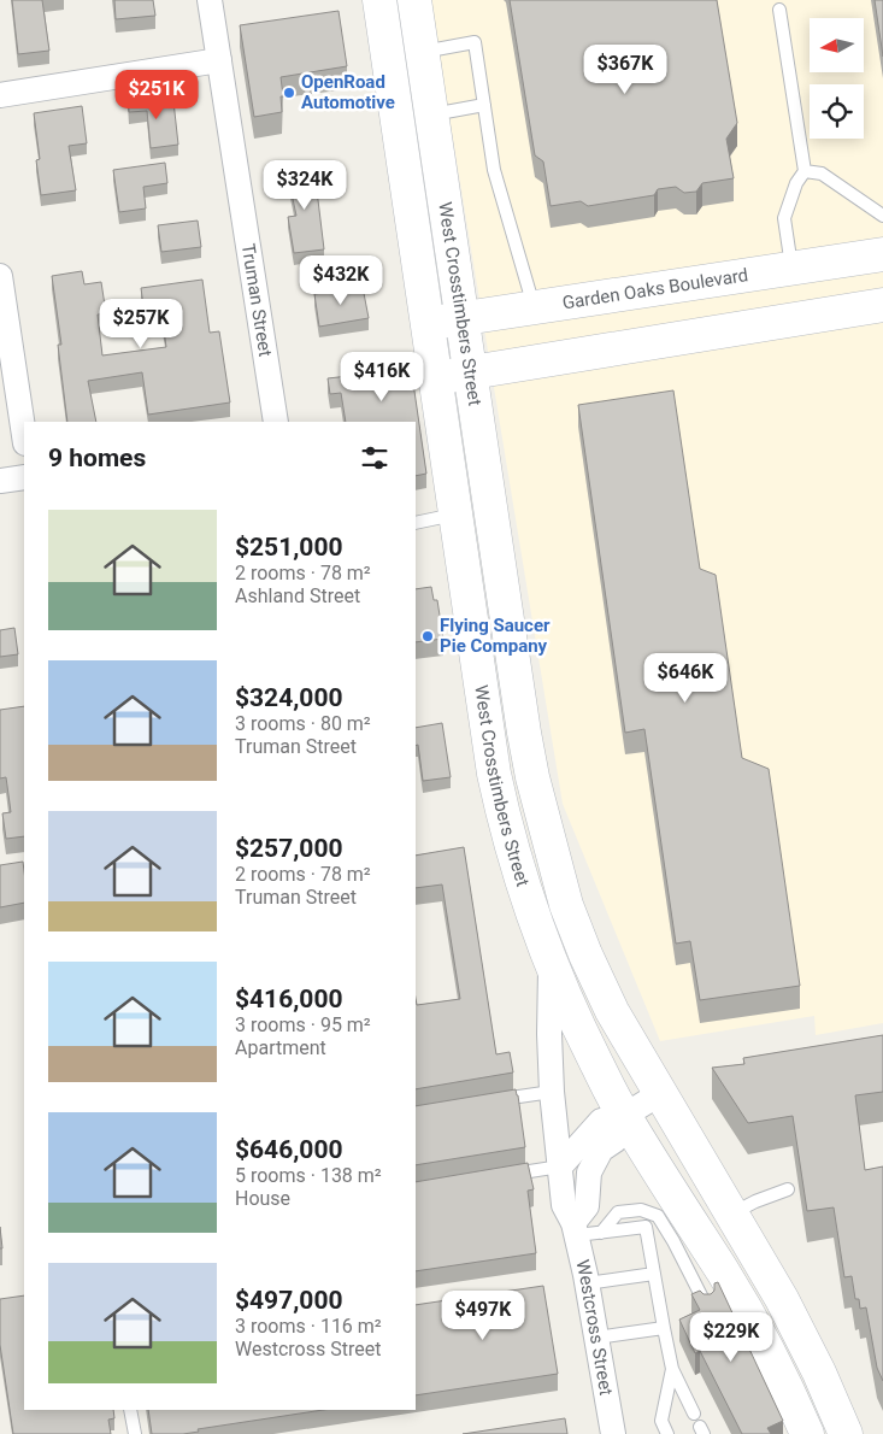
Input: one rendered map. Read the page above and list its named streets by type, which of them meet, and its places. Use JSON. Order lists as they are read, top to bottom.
{
  "streets": {
    "main road": ["Garden Oaks Boulevard", "West Crosstimbers Street"],
    "street": ["Truman Street", "Westcross Street"]
  },
  "crossings": [
    ["Garden Oaks Boulevard", "West Crosstimbers Street"],
    ["West Crosstimbers Street", "Westcross Street"]
  ],
  "places": ["OpenRoad Automotive", "Flying Saucer Pie Company"],
  "north": "left",
  "page": {
    "price": [
      "$367K",
      "$251K",
      "$324K",
      "$432K",
      "$257K",
      "$416K",
      "$646K",
      "$497K",
      "$229K"
    ],
    "heading": "9 homes",
    "list": [
      {
        "name": "$251,000",
        "note": "2 rooms · 78 m² · Ashland Street"
      },
      {
        "name": "$324,000",
        "note": "3 rooms · 80 m² · Truman Street"
      },
      {
        "name": "$257,000",
        "note": "2 rooms · 78 m² · Truman Street"
      },
      {
        "name": "$416,000",
        "note": "3 rooms · 95 m² · Apartment"
      },
      {
        "name": "$646,000",
        "note": "5 rooms · 138 m² · House"
      },
      {
        "name": "$497,000",
        "note": "3 rooms · 116 m² · Westcross Street"
      }
    ]
  }
}
